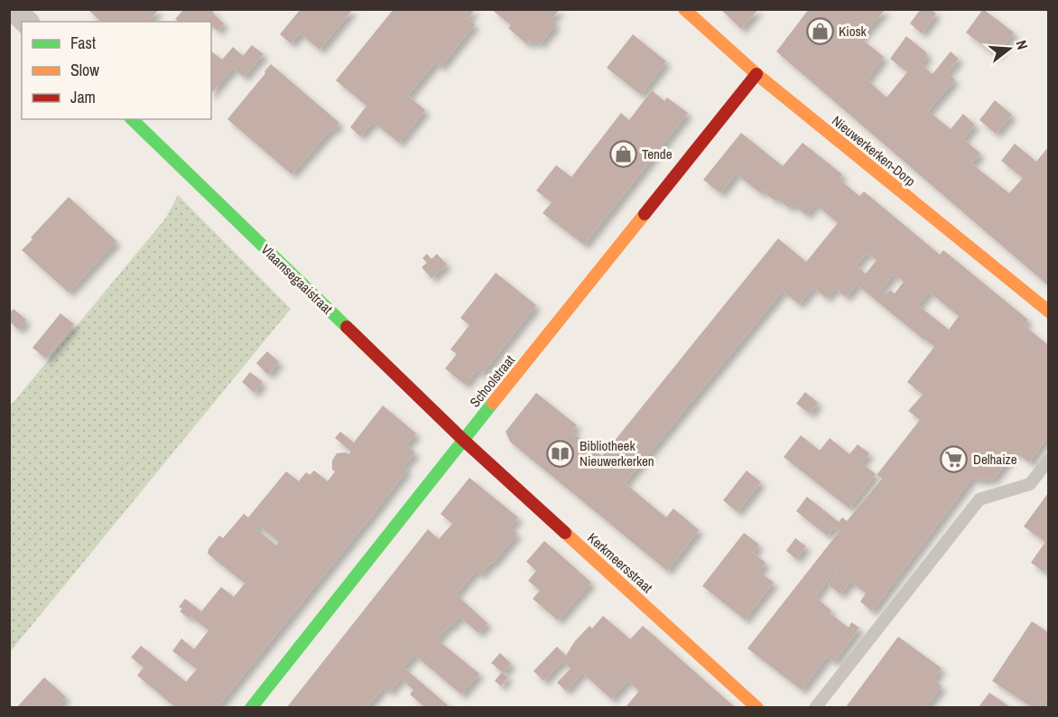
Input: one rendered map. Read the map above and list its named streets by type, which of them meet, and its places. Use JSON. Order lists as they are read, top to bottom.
{
  "streets": {
    "street": [
      "Nieuwerkerken-Dorp",
      "Vlaamsegaaistraat",
      "Schoolstraat",
      "Kerkmeersstraat"
    ]
  },
  "crossings": [
    ["Nieuwerkerken-Dorp", "Schoolstraat"],
    ["Vlaamsegaaistraat", "Schoolstraat"],
    ["Vlaamsegaaistraat", "Kerkmeersstraat"],
    ["Schoolstraat", "Kerkmeersstraat"]
  ],
  "places": {
    "shop": ["Kiosk", "Tende"],
    "library": ["Bibliotheek Nieuwerkerken"],
    "supermarket": ["Delhaize"]
  },
  "legend": ["Fast", "Slow", "Jam"],
  "north": "right"
}
